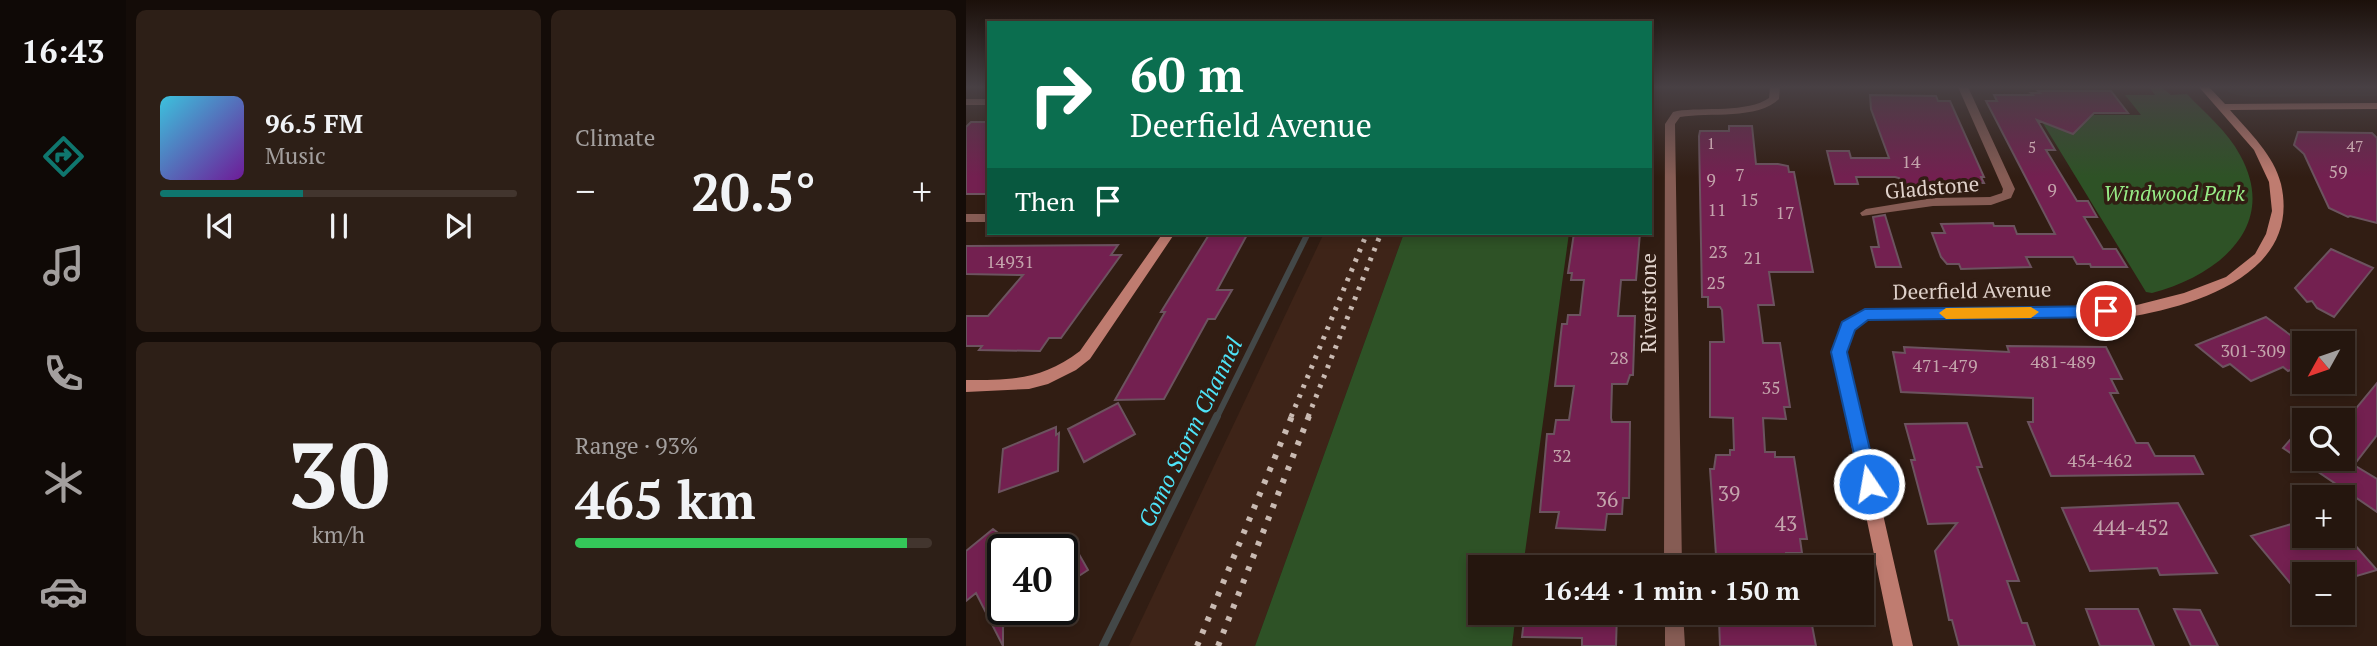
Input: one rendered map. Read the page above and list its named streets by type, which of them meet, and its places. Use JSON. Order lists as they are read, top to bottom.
{
  "streets": {
    "street": ["Gladstone", "Deerfield Avenue", "Riverstone"]
  },
  "water": ["Como Storm Channel"],
  "parks": ["Windwood Park"],
  "house_numbers": [
    "1",
    "47",
    "5",
    "14",
    "59",
    "7",
    "9",
    "9",
    "15",
    "11",
    "17",
    "23",
    "21",
    "14931",
    "25",
    "301-309",
    "28",
    "481-489",
    "471-479",
    "35",
    "32",
    "454-462",
    "39",
    "36",
    "43",
    "444-452"
  ],
  "north": "bottom left",
  "page": {
    "tabs": "16:43",
    "tile": [
      "Climate",
      ["30", "km/h"],
      ["Range · 93%", "465 km"]
    ],
    "turn": ["60 m", "Deerfield Avenue"],
    "song": ["96.5 FM", "Music"],
    "heat": ["−", "20.5°", "+"],
    "then": "Then",
    "map_buttons": ["+", "−"],
    "limit": "40",
    "trip": "16:44 · 1 min · 150 m"
  }
}
